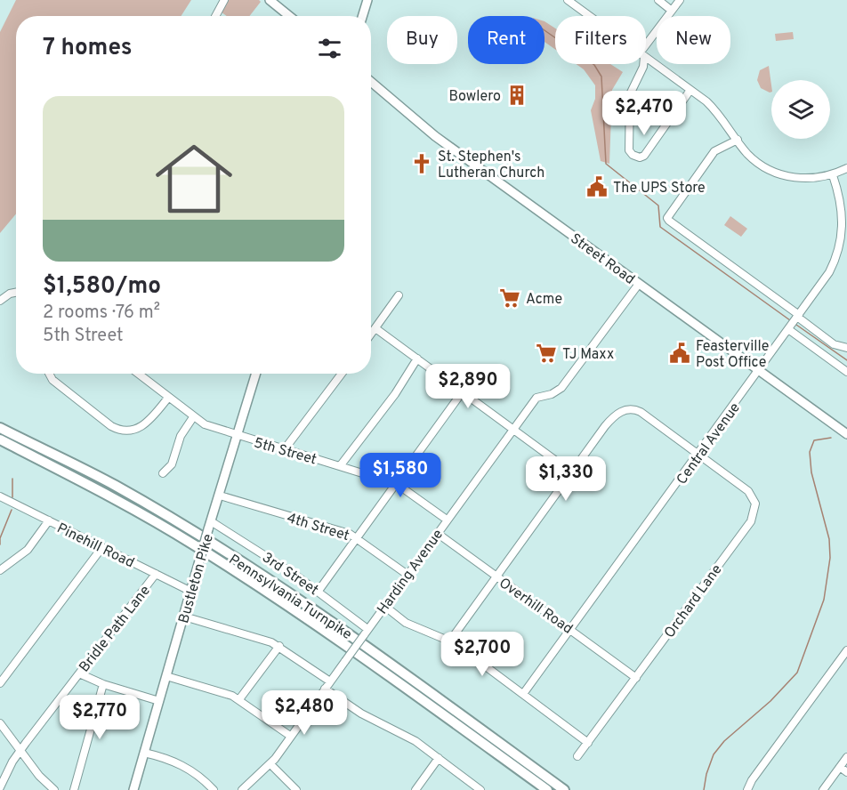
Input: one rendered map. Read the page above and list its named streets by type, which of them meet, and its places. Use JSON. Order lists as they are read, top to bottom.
{
  "streets": {
    "highway": ["Pennsylvania Turnpike"],
    "main road": ["Street Road", "Bustleton Pike"],
    "street": [
      "Central Avenue",
      "5th Street",
      "4th Street",
      "Pinehill Road",
      "Harding Avenue",
      "3rd Street",
      "Orchard Lane",
      "Overhill Road",
      "Bridle Path Lane"
    ]
  },
  "crossings": [
    ["Street Road", "Central Avenue"],
    ["Street Road", "Harding Avenue"],
    ["Central Avenue", "Orchard Lane"],
    ["Central Avenue", "Overhill Road"],
    ["5th Street", "Harding Avenue"],
    ["5th Street", "Bustleton Pike"],
    ["4th Street", "Harding Avenue"],
    ["4th Street", "Bustleton Pike"],
    ["Pinehill Road", "Bustleton Pike"],
    ["Pinehill Road", "Bridle Path Lane"],
    ["Harding Avenue", "3rd Street"],
    ["Harding Avenue", "Overhill Road"],
    ["3rd Street", "Bustleton Pike"],
    ["Orchard Lane", "Overhill Road"]
  ],
  "places": {
    "building": ["Bowlero"],
    "church": ["St. Stephen's Lutheran Church"],
    "public building": ["The UPS Store", "Feasterville Post Office"],
    "supermarket": ["Acme", "TJ Maxx"]
  },
  "page": {
    "chip": [
      "Buy",
      "Rent",
      "Filters",
      "New"
    ],
    "heading": "7 homes",
    "list": [
      {
        "name": "$1,580/mo",
        "note": "2 rooms · 76 m² · 5th Street"
      }
    ],
    "price": [
      "$2,470",
      "$2,890",
      "$1,580",
      "$1,330",
      "$2,700",
      "$2,480",
      "$2,770"
    ]
  }
}
